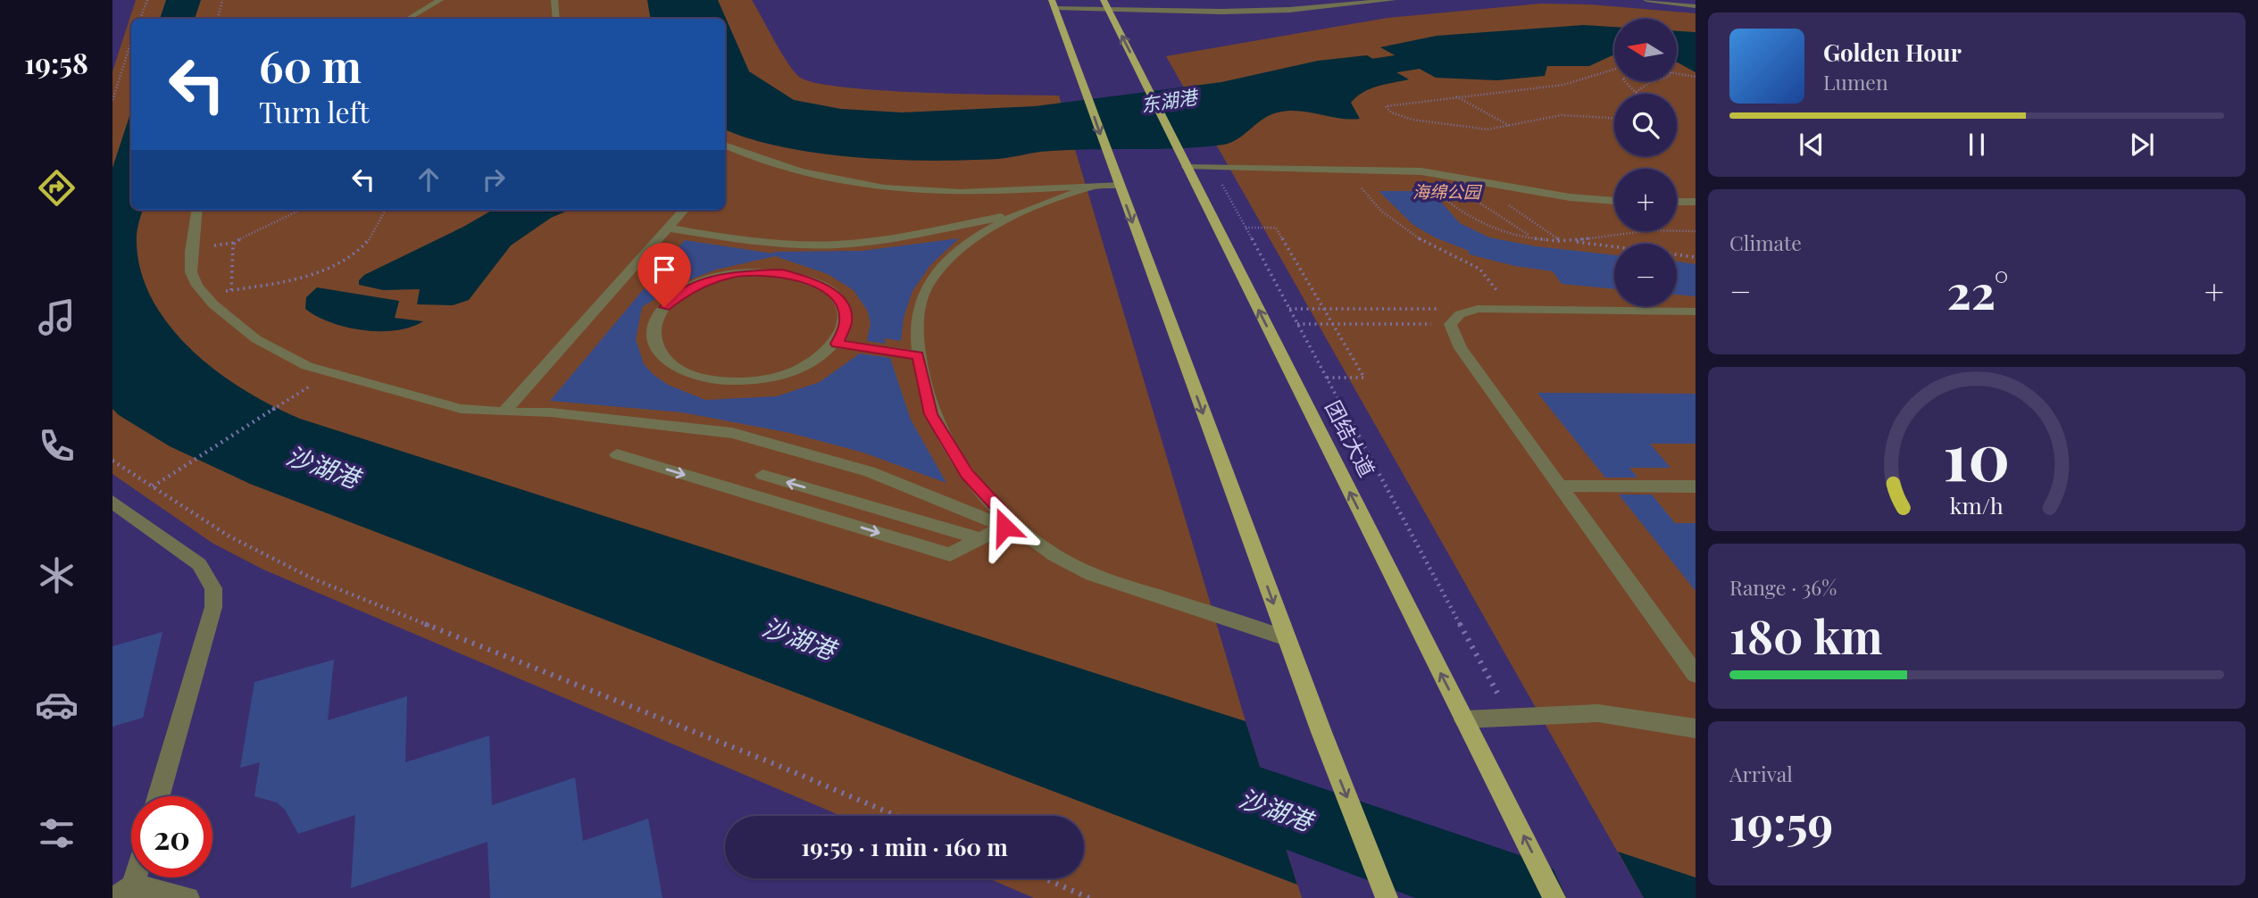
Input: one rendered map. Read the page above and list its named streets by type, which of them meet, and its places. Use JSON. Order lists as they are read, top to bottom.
{
  "streets": {
    "main road": ["团结大道"]
  },
  "water": ["东湖港", "沙湖港"],
  "parks": ["海绵公园"],
  "north": "left",
  "page": {
    "tabs": "19:58",
    "map_buttons": ["+", "−"],
    "turn": ["60 m", "Turn left"],
    "song": ["Golden Hour", "Lumen"],
    "tile": [
      "Climate",
      ["Range · 36%", "180 km"],
      ["Arrival", "19:59"]
    ],
    "heat": ["−", "22°", "+"],
    "limit": "20",
    "trip": "19:59 · 1 min · 160 m",
    "gauge": ["10", "km/h"]
  }
}
